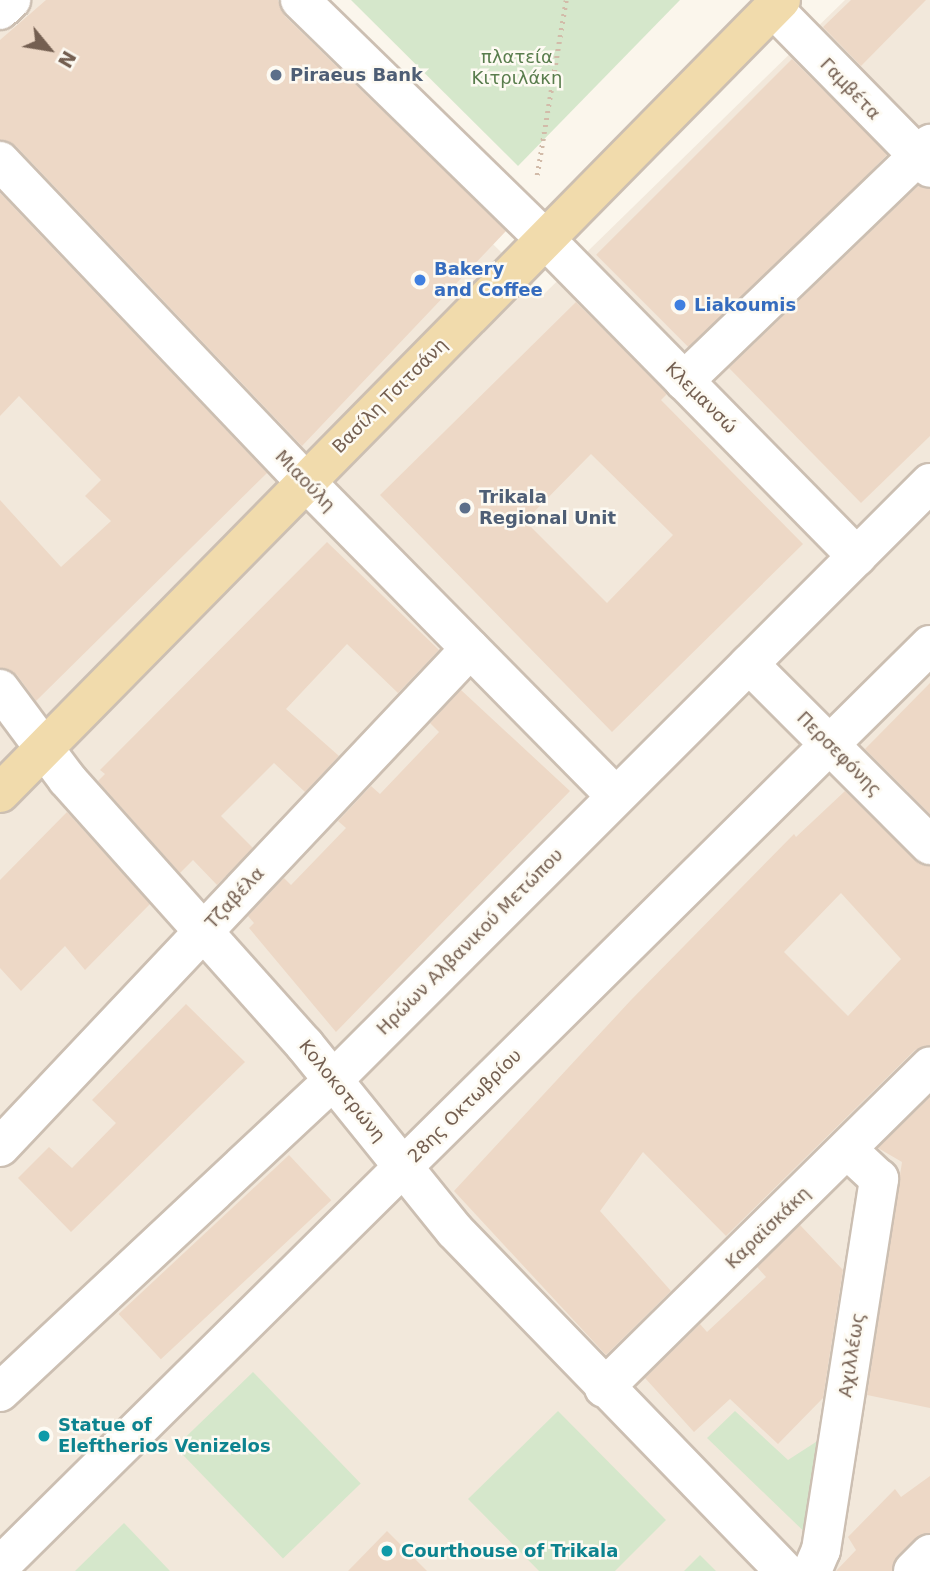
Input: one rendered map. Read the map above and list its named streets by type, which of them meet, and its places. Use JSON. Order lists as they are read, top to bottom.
{
  "streets": {
    "main road": ["Βασίλη Τσιτσάνη"],
    "street": [
      "Γαμβέτα",
      "Κλεμανσώ",
      "Μιαούλη",
      "Περσεφόνης",
      "Τζαβέλα",
      "Ηρώων Αλβανικού Μετώπου",
      "Κολοκοτρώνη",
      "28ης Οκτωβρίου",
      "Καραϊσκάκη",
      "Αχιλλέως"
    ]
  },
  "crossings": [
    ["Γαμβέτα", "Βασίλη Τσιτσάνη"],
    ["Βασίλη Τσιτσάνη", "Κλεμανσώ"],
    ["Βασίλη Τσιτσάνη", "Μιαούλη"],
    ["Βασίλη Τσιτσάνη", "Κολοκοτρώνη"],
    ["Κλεμανσώ", "Ηρώων Αλβανικού Μετώπου"],
    ["Μιαούλη", "Τζαβέλα"],
    ["Μιαούλη", "Ηρώων Αλβανικού Μετώπου"],
    ["Περσεφόνης", "Ηρώων Αλβανικού Μετώπου"],
    ["Περσεφόνης", "28ης Οκτωβρίου"],
    ["Τζαβέλα", "Κολοκοτρώνη"],
    ["Ηρώων Αλβανικού Μετώπου", "Κολοκοτρώνη"],
    ["Κολοκοτρώνη", "28ης Οκτωβρίου"],
    ["Κολοκοτρώνη", "Καραϊσκάκη"],
    ["Καραϊσκάκη", "Αχιλλέως"]
  ],
  "parks": ["πλατεία Κιτριλάκη"],
  "places": [
    "Piraeus Bank",
    "Bakery and Coffee",
    "Liakoumis",
    "Trikala Regional Unit",
    "Statue of Eleftherios Venizelos",
    "Courthouse of Trikala"
  ],
  "north": "bottom right"
}
